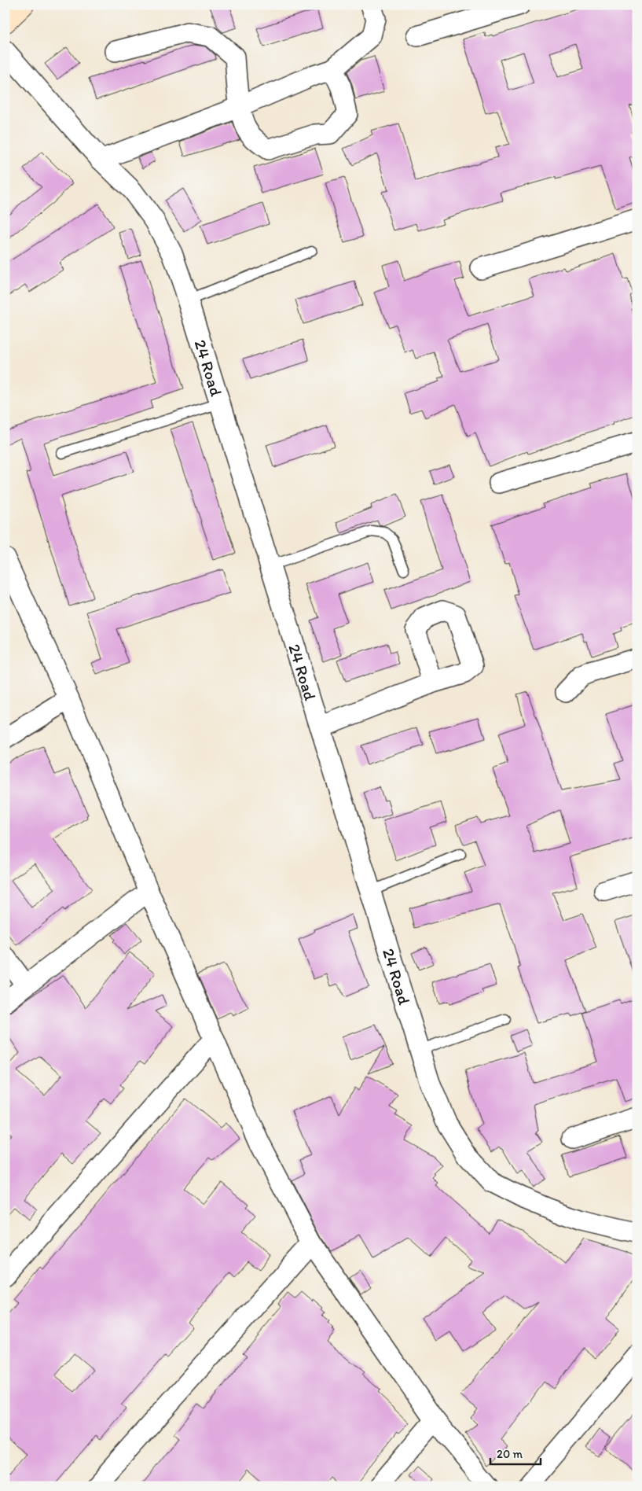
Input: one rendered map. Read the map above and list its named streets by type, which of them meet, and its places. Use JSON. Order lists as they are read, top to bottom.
{
  "streets": {
    "street": ["24 Road"]
  },
  "scale_bar": "20 m"
}
